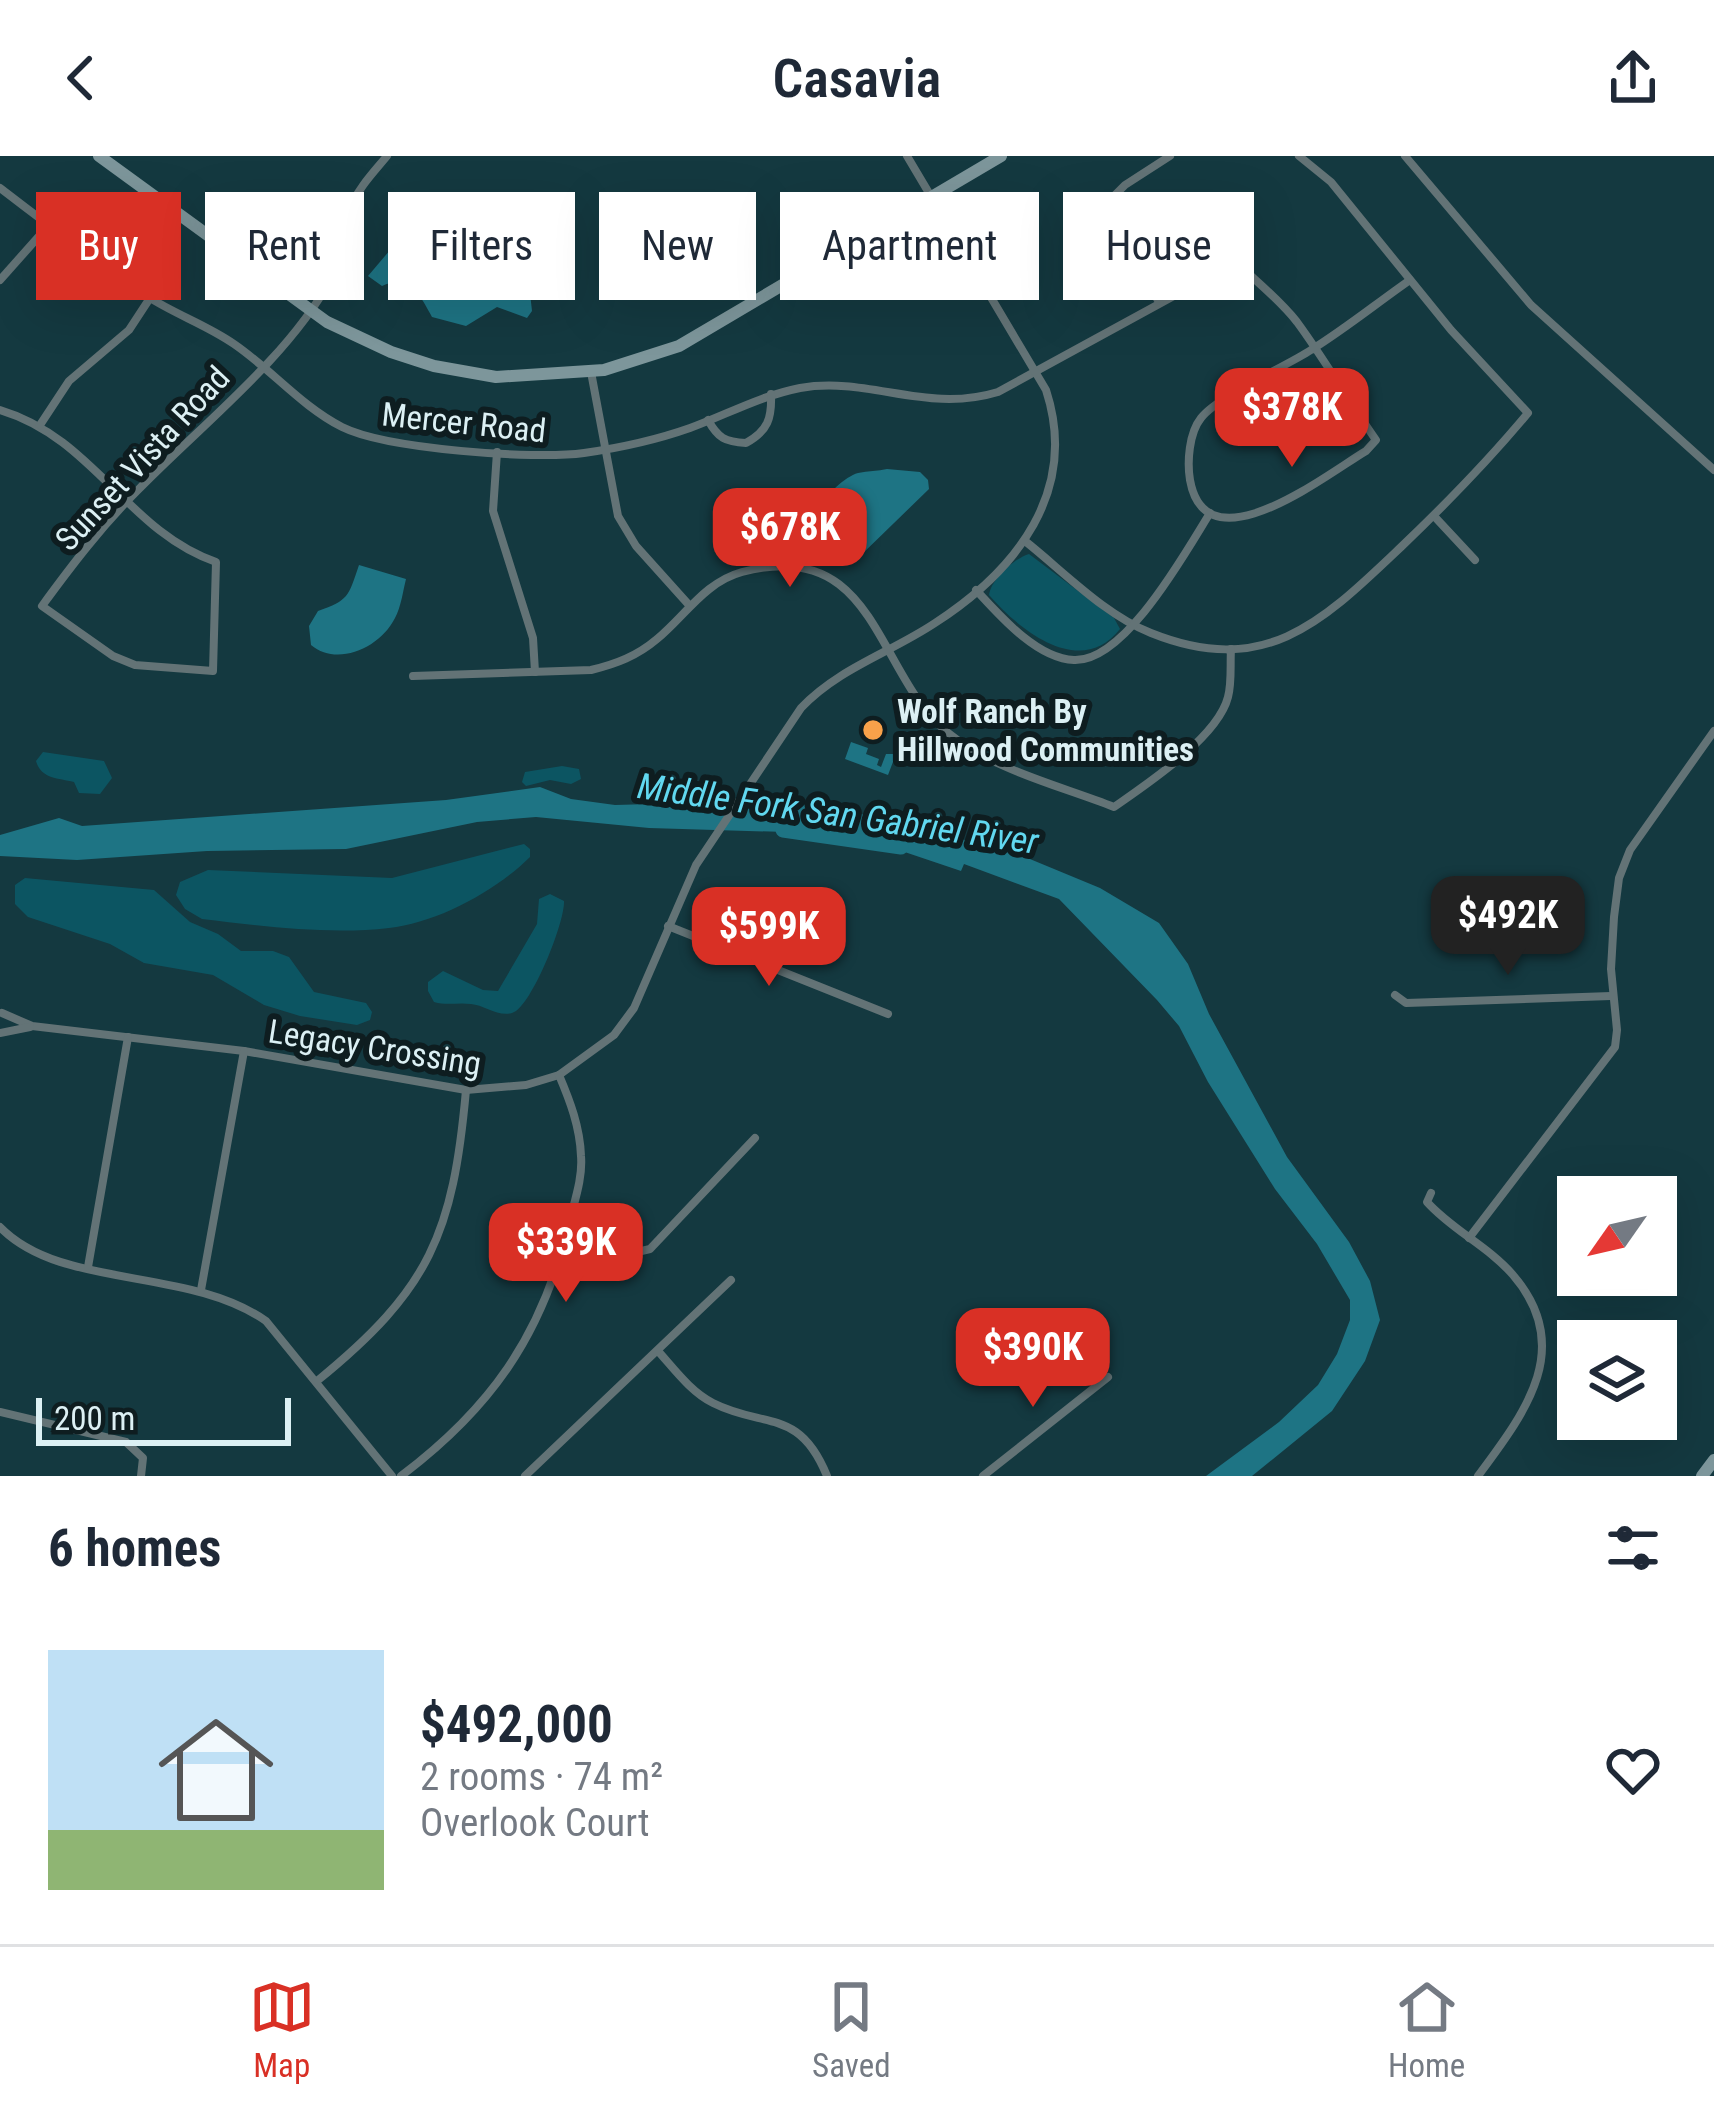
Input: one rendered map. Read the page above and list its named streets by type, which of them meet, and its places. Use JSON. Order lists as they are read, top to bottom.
{
  "streets": {
    "street": ["Mercer Road", "Sunset Vista Road", "Legacy Crossing"]
  },
  "crossings": [
    ["Mercer Road", "Sunset Vista Road"],
    ["Mercer Road", "Legacy Crossing"]
  ],
  "water": ["Middle Fork San Gabriel River"],
  "places": ["Wolf Ranch By Hillwood Communities"],
  "scale_bar": "200 m",
  "north": "bottom left",
  "page": {
    "header": "Casavia",
    "chip": [
      "Buy",
      "Rent",
      "Filters",
      "New",
      "Apartment",
      "House"
    ],
    "price": [
      "$378K",
      "$678K",
      "$492K",
      "$599K",
      "$339K",
      "$390K"
    ],
    "scale": "200 m",
    "heading": "6 homes",
    "list": [
      {
        "name": "$492,000",
        "note": "2 rooms · 74 m² · Overlook Court"
      }
    ],
    "tabs": ["Map", "Saved", "Home"]
  }
}
